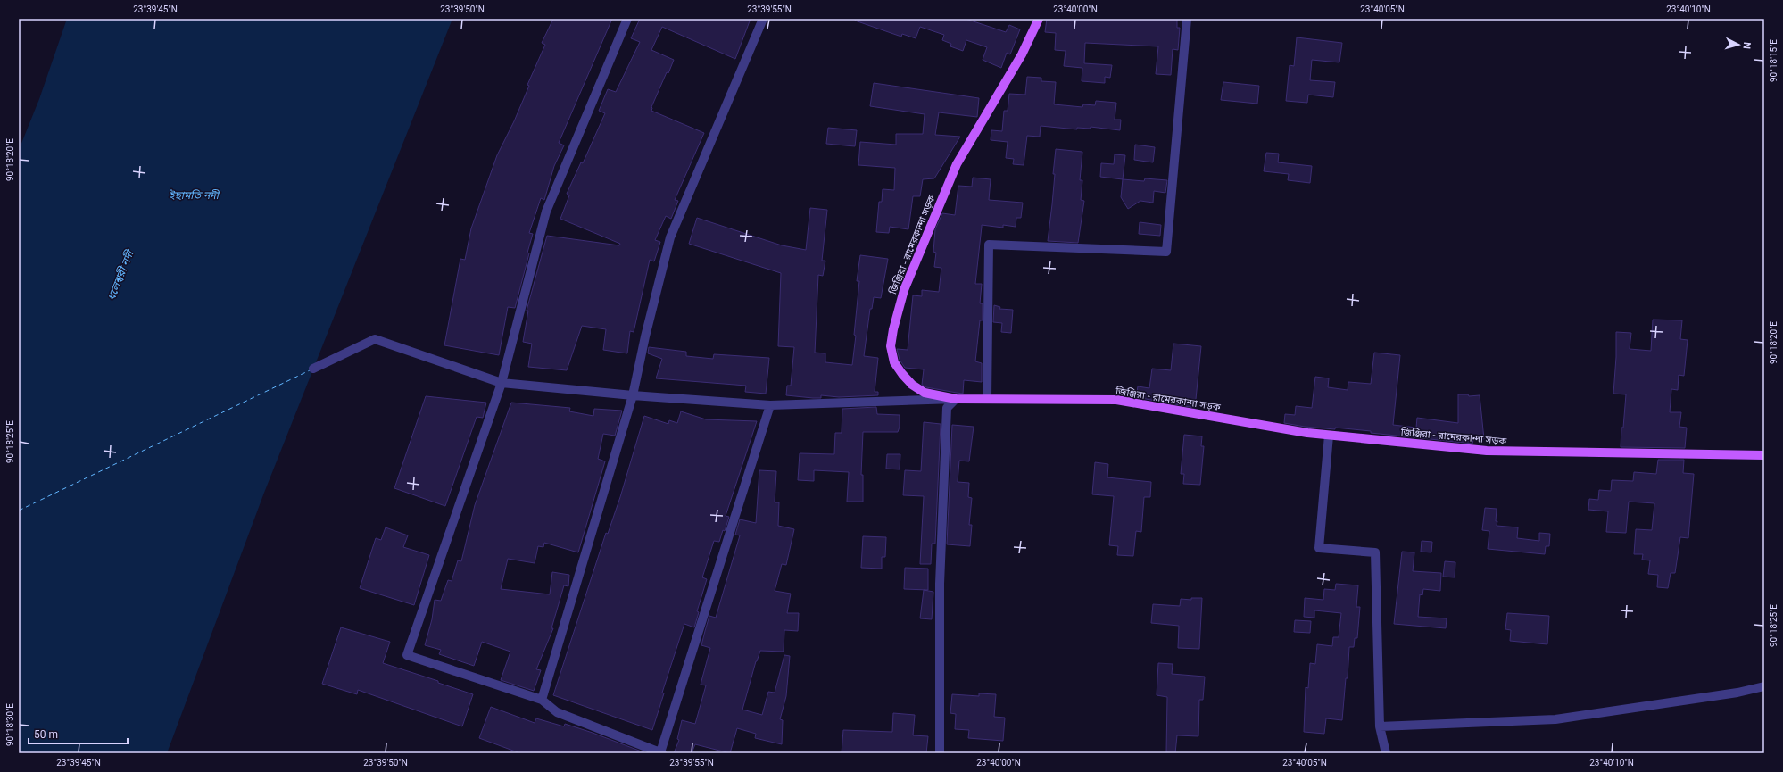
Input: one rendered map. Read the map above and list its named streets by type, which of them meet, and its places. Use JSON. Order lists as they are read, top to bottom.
{
  "streets": {
    "main road": ["জিঞ্জিরা - রামেরকান্দা সড়ক"]
  },
  "water": ["ইছামতি নদী", "ধলেশ্বরী নদী"],
  "scale_bar": "50 m",
  "north": "right",
  "coordinates": [
    "23°39'45\"N",
    "23°39'50\"N",
    "23°39'55\"N",
    "23°40'00\"N",
    "23°40'05\"N",
    "23°40'10\"N",
    "90°18'15\"E",
    "90°18'20\"E",
    "90°18'25\"E",
    "90°18'30\"E"
  ]
}
